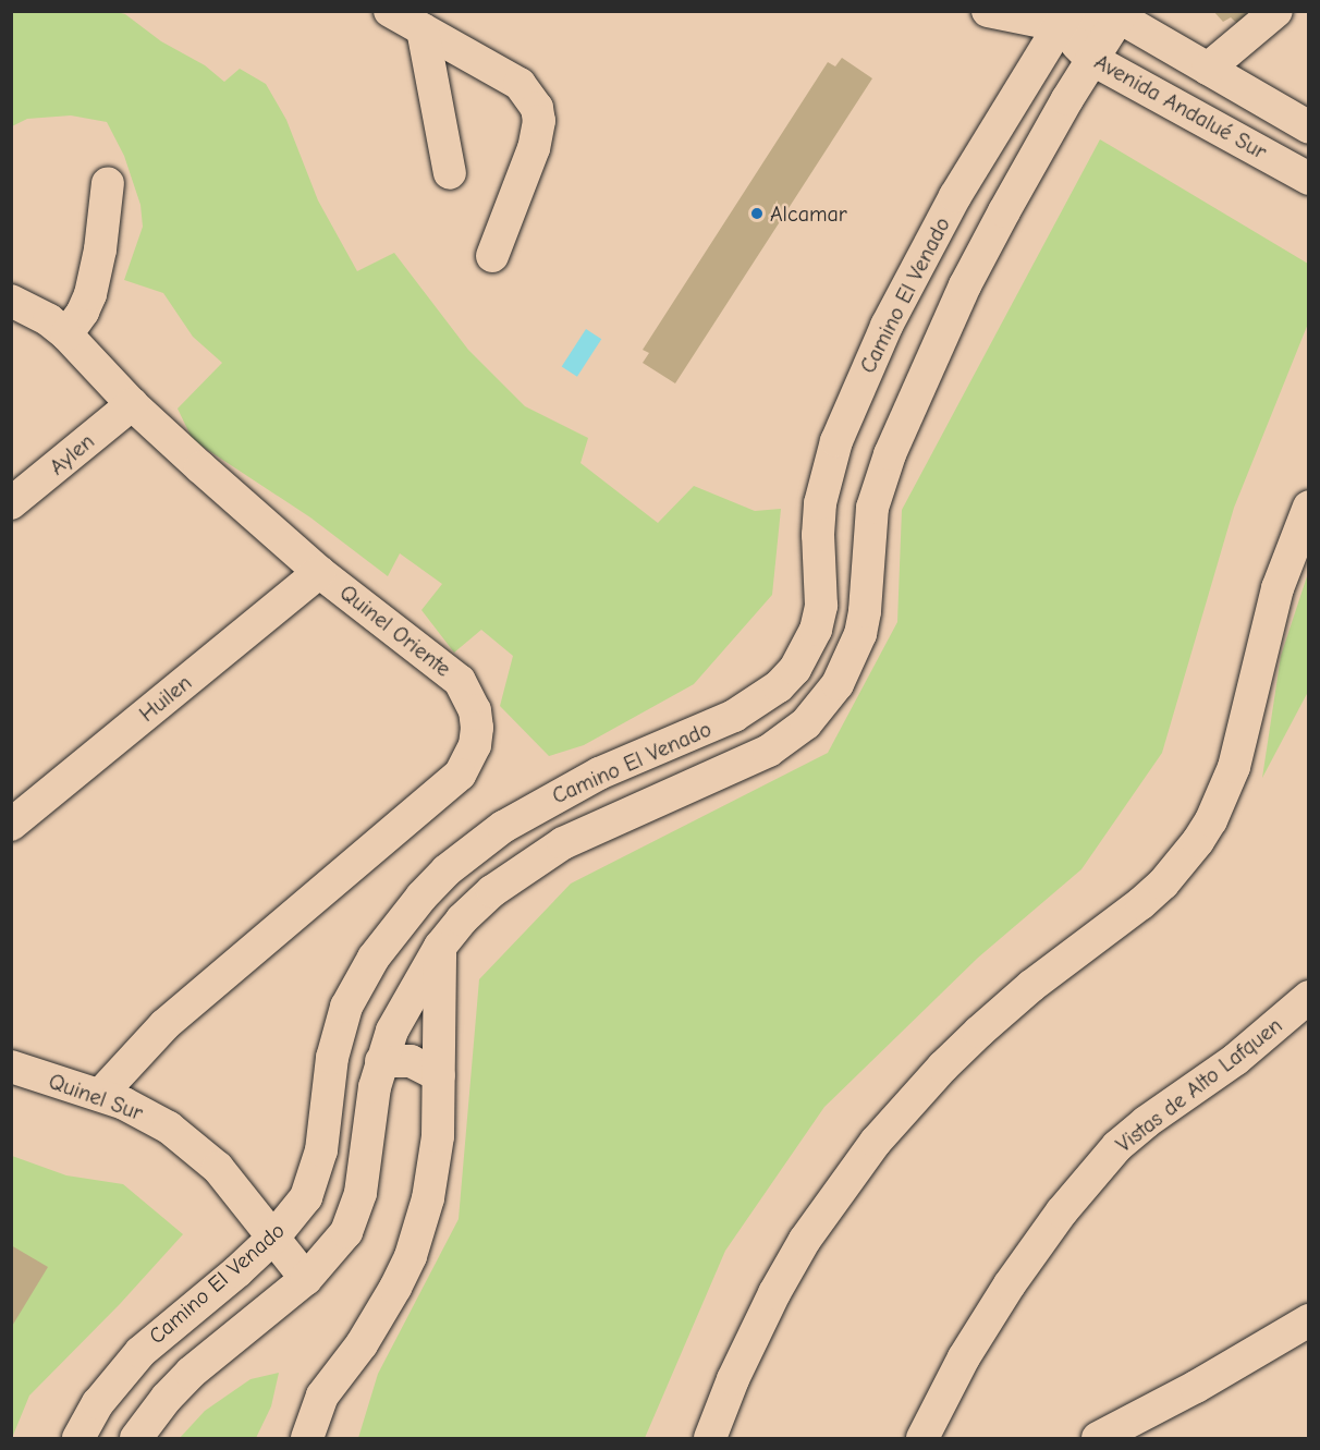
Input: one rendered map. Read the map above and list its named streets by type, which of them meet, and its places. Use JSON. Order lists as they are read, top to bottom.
{
  "streets": {
    "street": [
      "Avenida Andalué Sur",
      "Camino El Venado",
      "Aylen",
      "Quinel Oriente",
      "Huilen",
      "Vistas de Alto Lafquen",
      "Quinel Sur"
    ]
  },
  "crossings": [
    ["Avenida Andalué Sur", "Camino El Venado"],
    ["Camino El Venado", "Quinel Sur"],
    ["Aylen", "Quinel Oriente"],
    ["Quinel Oriente", "Huilen"],
    ["Quinel Oriente", "Quinel Sur"]
  ],
  "places": ["Alcamar"]
}
